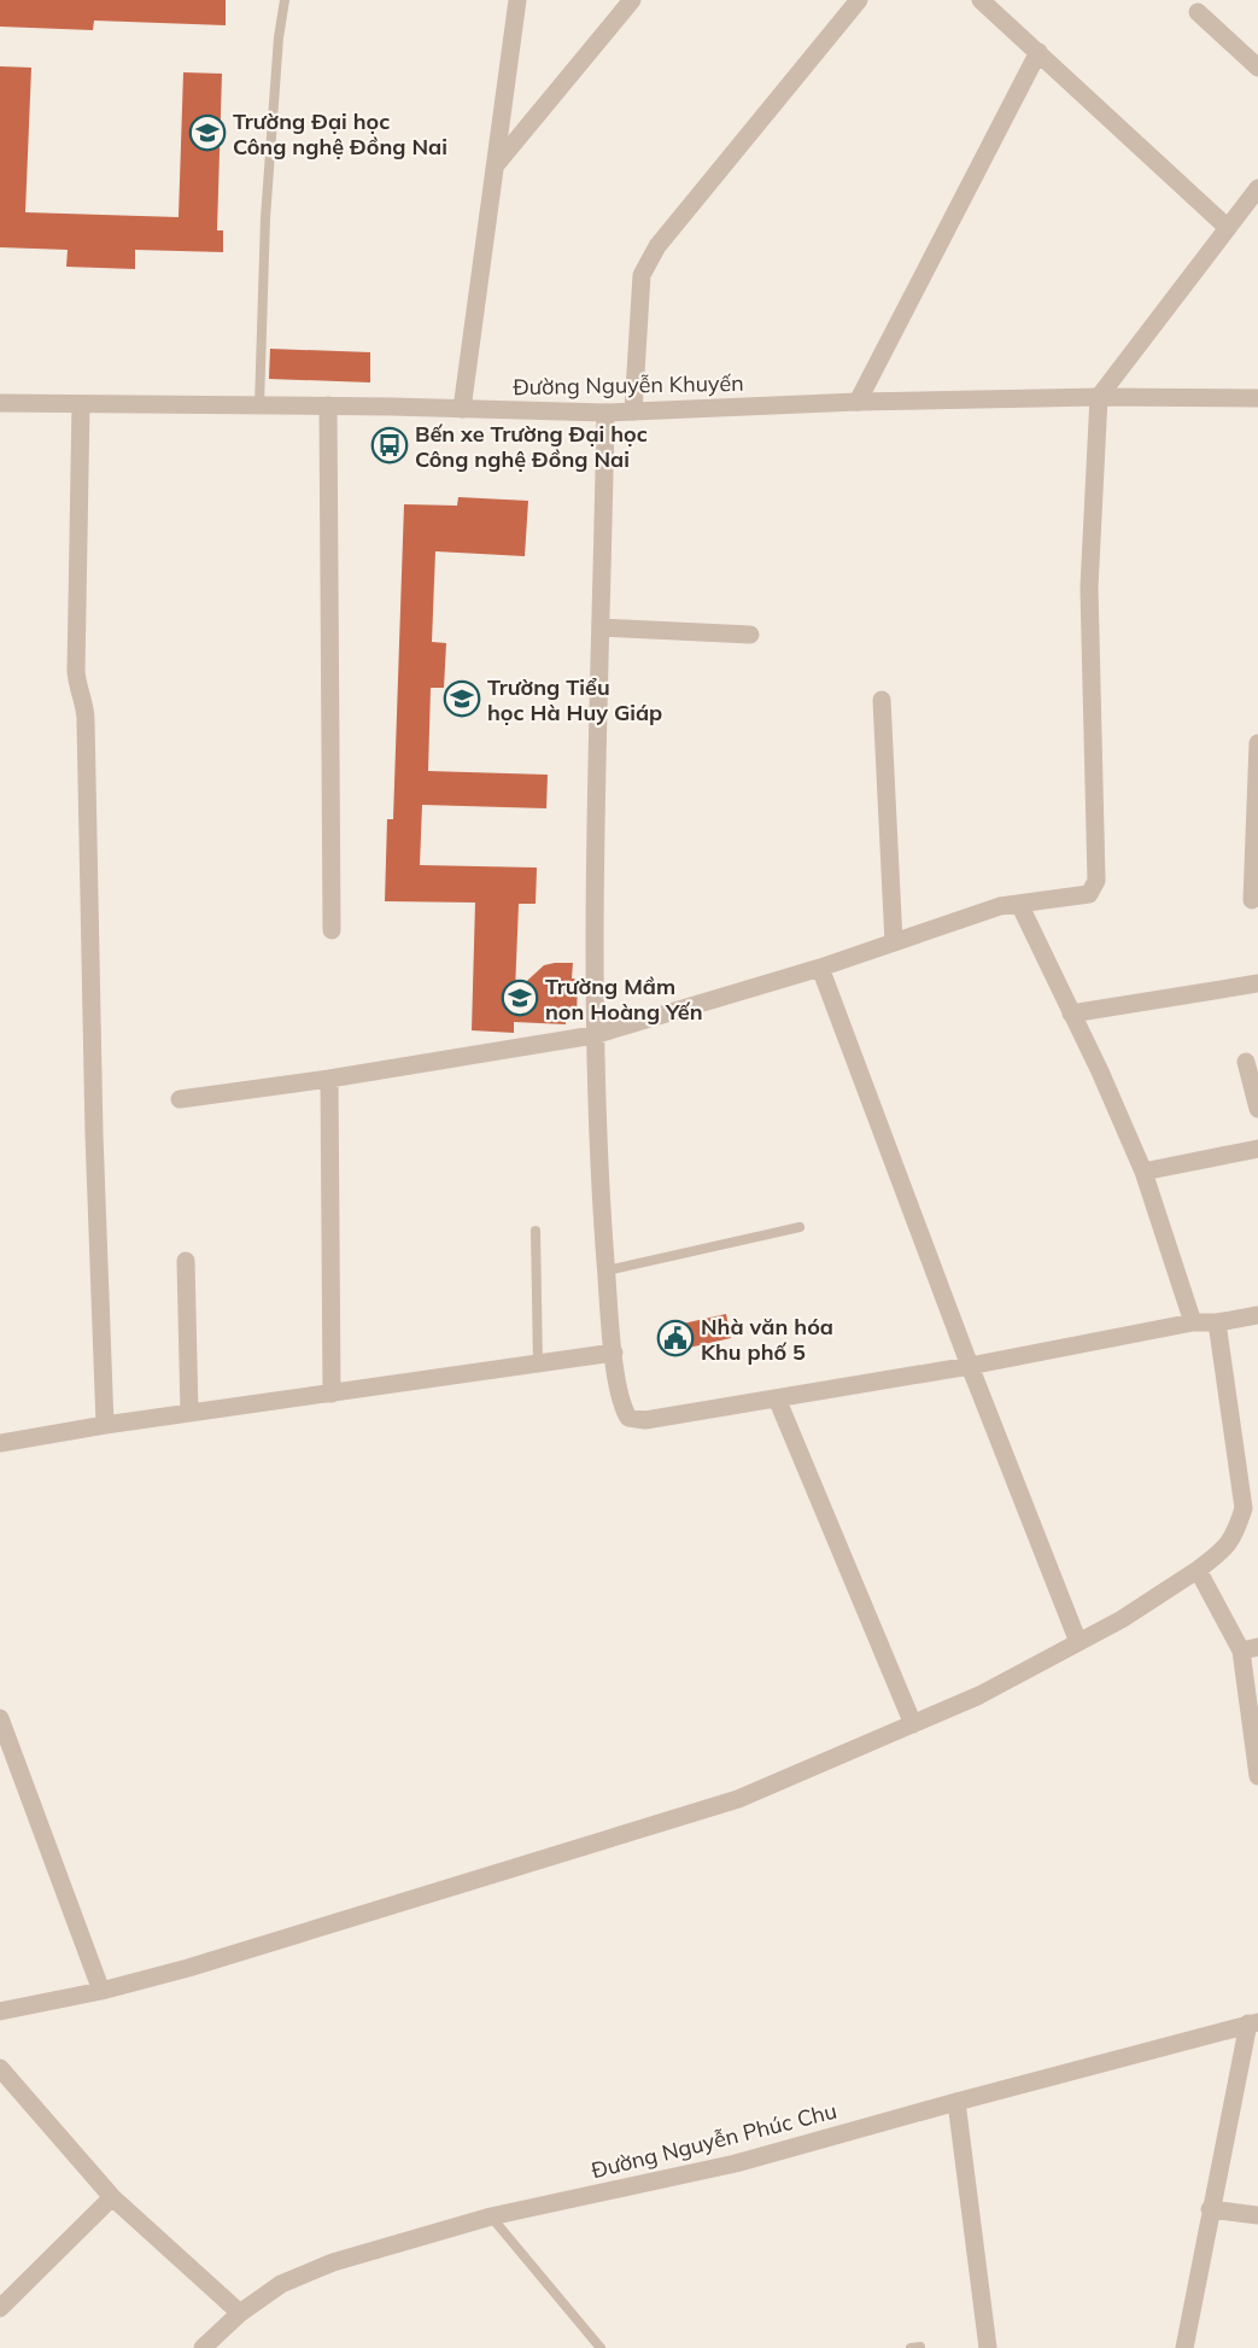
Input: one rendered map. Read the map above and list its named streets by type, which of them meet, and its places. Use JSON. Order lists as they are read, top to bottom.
{
  "streets": {
    "street": ["Đường Nguyễn Khuyến", "Đường Nguyễn Phúc Chu"]
  },
  "places": {
    "school or university": ["Trường Đại học Công nghệ Đồng Nai", "Trường Tiểu học Hà Huy Giáp", "Trường Mầm non Hoàng Yến"],
    "bus stop": ["Bến xe Trường Đại học Công nghệ Đồng Nai"],
    "public building": ["Nhà văn hóa Khu phố 5"]
  }
}
